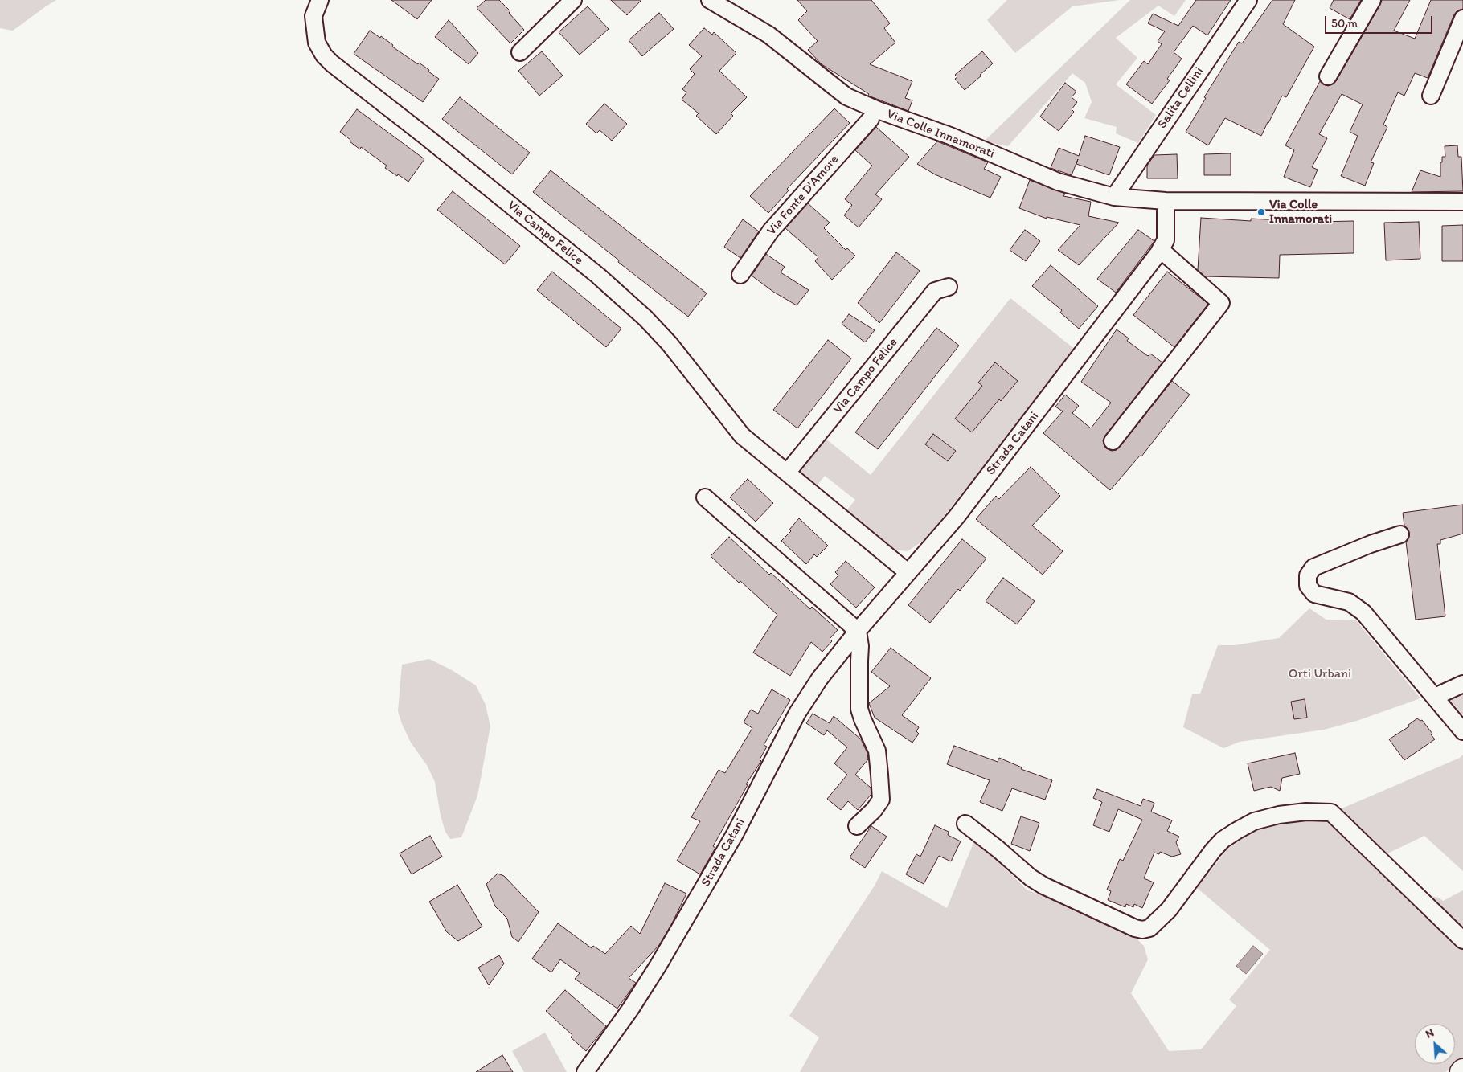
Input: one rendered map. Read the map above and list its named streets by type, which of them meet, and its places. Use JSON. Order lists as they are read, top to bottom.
{
  "streets": {
    "street": [
      "Salita Cellini",
      "Via Colle Innamorati",
      "Via Fonte D'Amore",
      "Via Campo Felice",
      "Strada Catani"
    ]
  },
  "crossings": [
    ["Salita Cellini", "Via Colle Innamorati"],
    ["Via Colle Innamorati", "Strada Catani"],
    ["Via Campo Felice", "Strada Catani"]
  ],
  "parks": ["Orti Urbani"],
  "places": ["Via Colle Innamorati"],
  "scale_bar": "50 m",
  "north": "top left"
}
